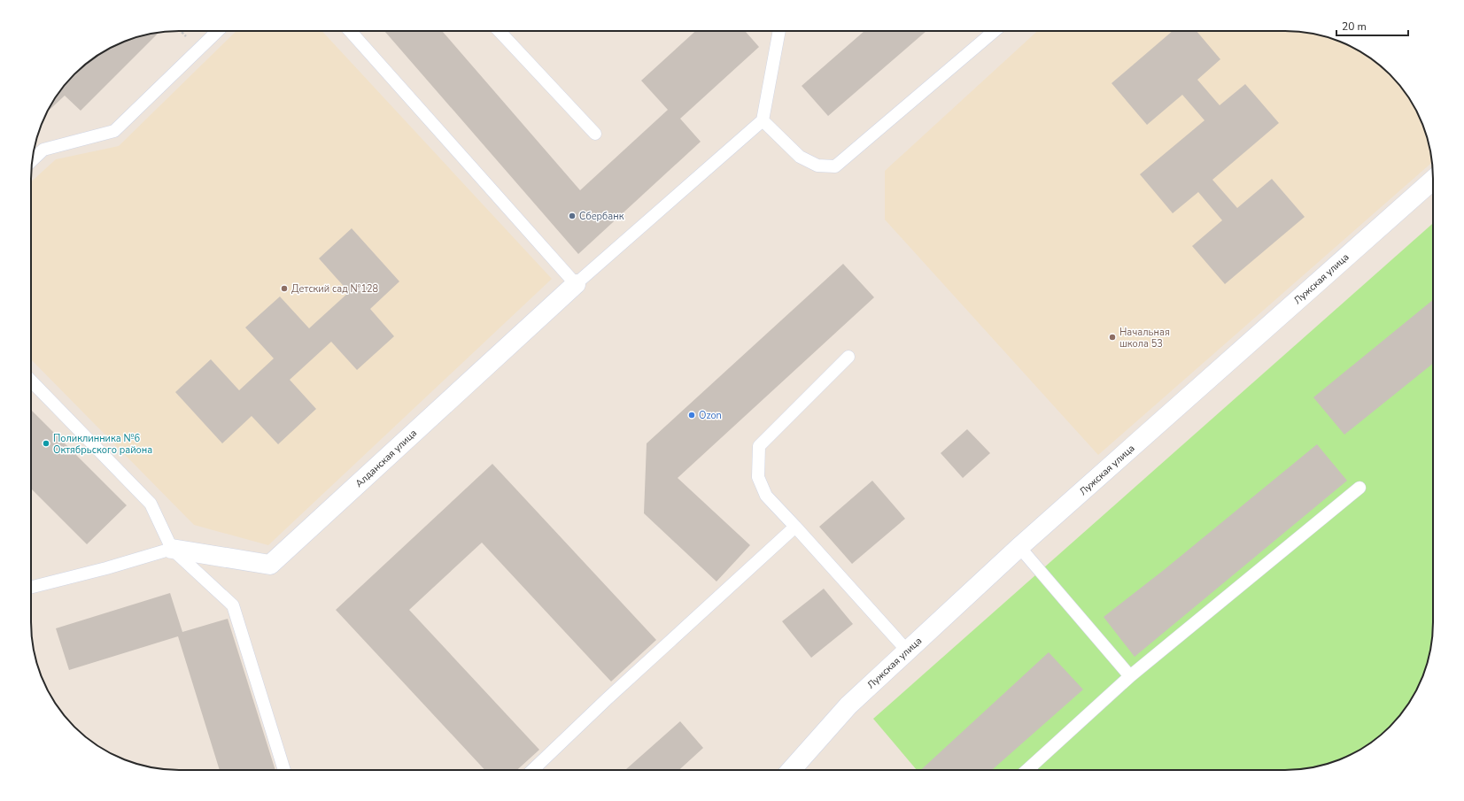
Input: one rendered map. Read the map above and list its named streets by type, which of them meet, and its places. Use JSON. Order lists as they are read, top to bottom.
{
  "streets": {
    "street": ["Лужская улица", "Алданская улица"]
  },
  "places": [
    "Сбербанк",
    "Детский сад №128",
    "Начальная школа 53",
    "Ozon",
    "Поликлинника №6 Октябрьского района"
  ],
  "scale_bar": "20 m"
}
